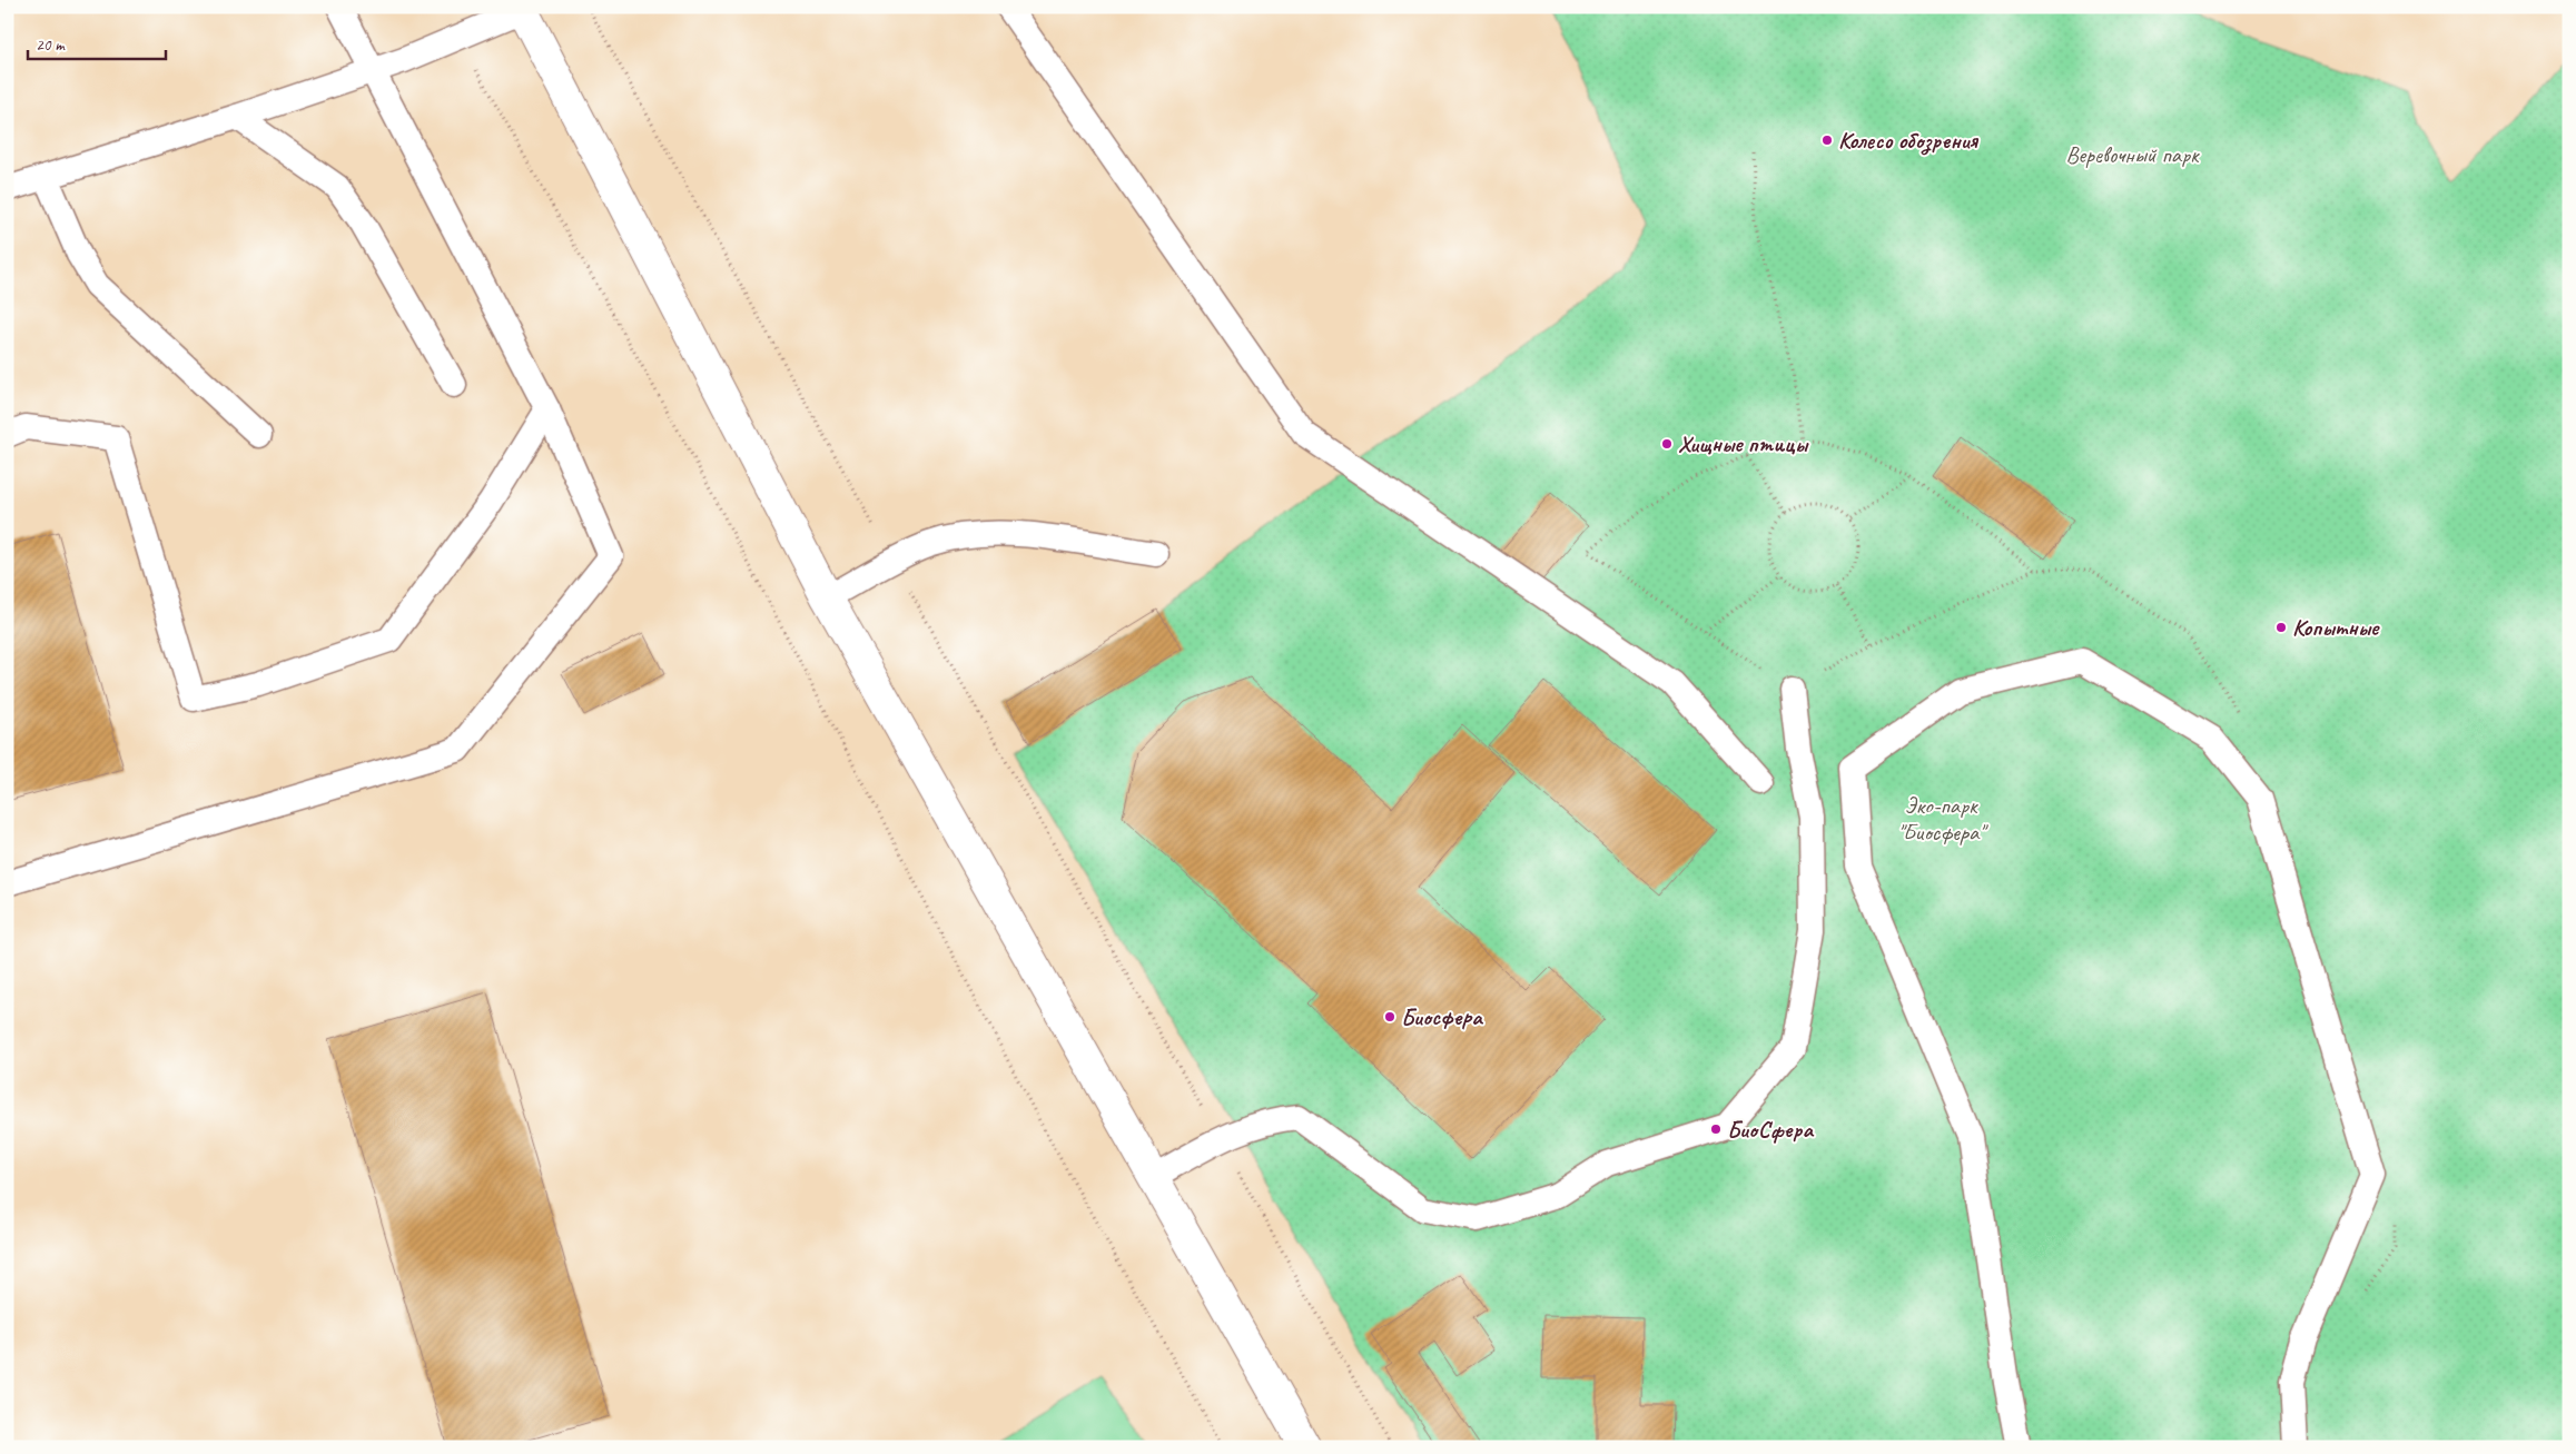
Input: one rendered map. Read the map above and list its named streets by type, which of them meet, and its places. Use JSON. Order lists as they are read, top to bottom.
{
  "parks": ["Веревочный парк", "Эко-парк \"Биосфера\""],
  "places": [
    "Колесо обозрения",
    "Хищные птицы",
    "Копытные",
    "Биосфера",
    "БиоСфера"
  ],
  "scale_bar": "20 m"
}
